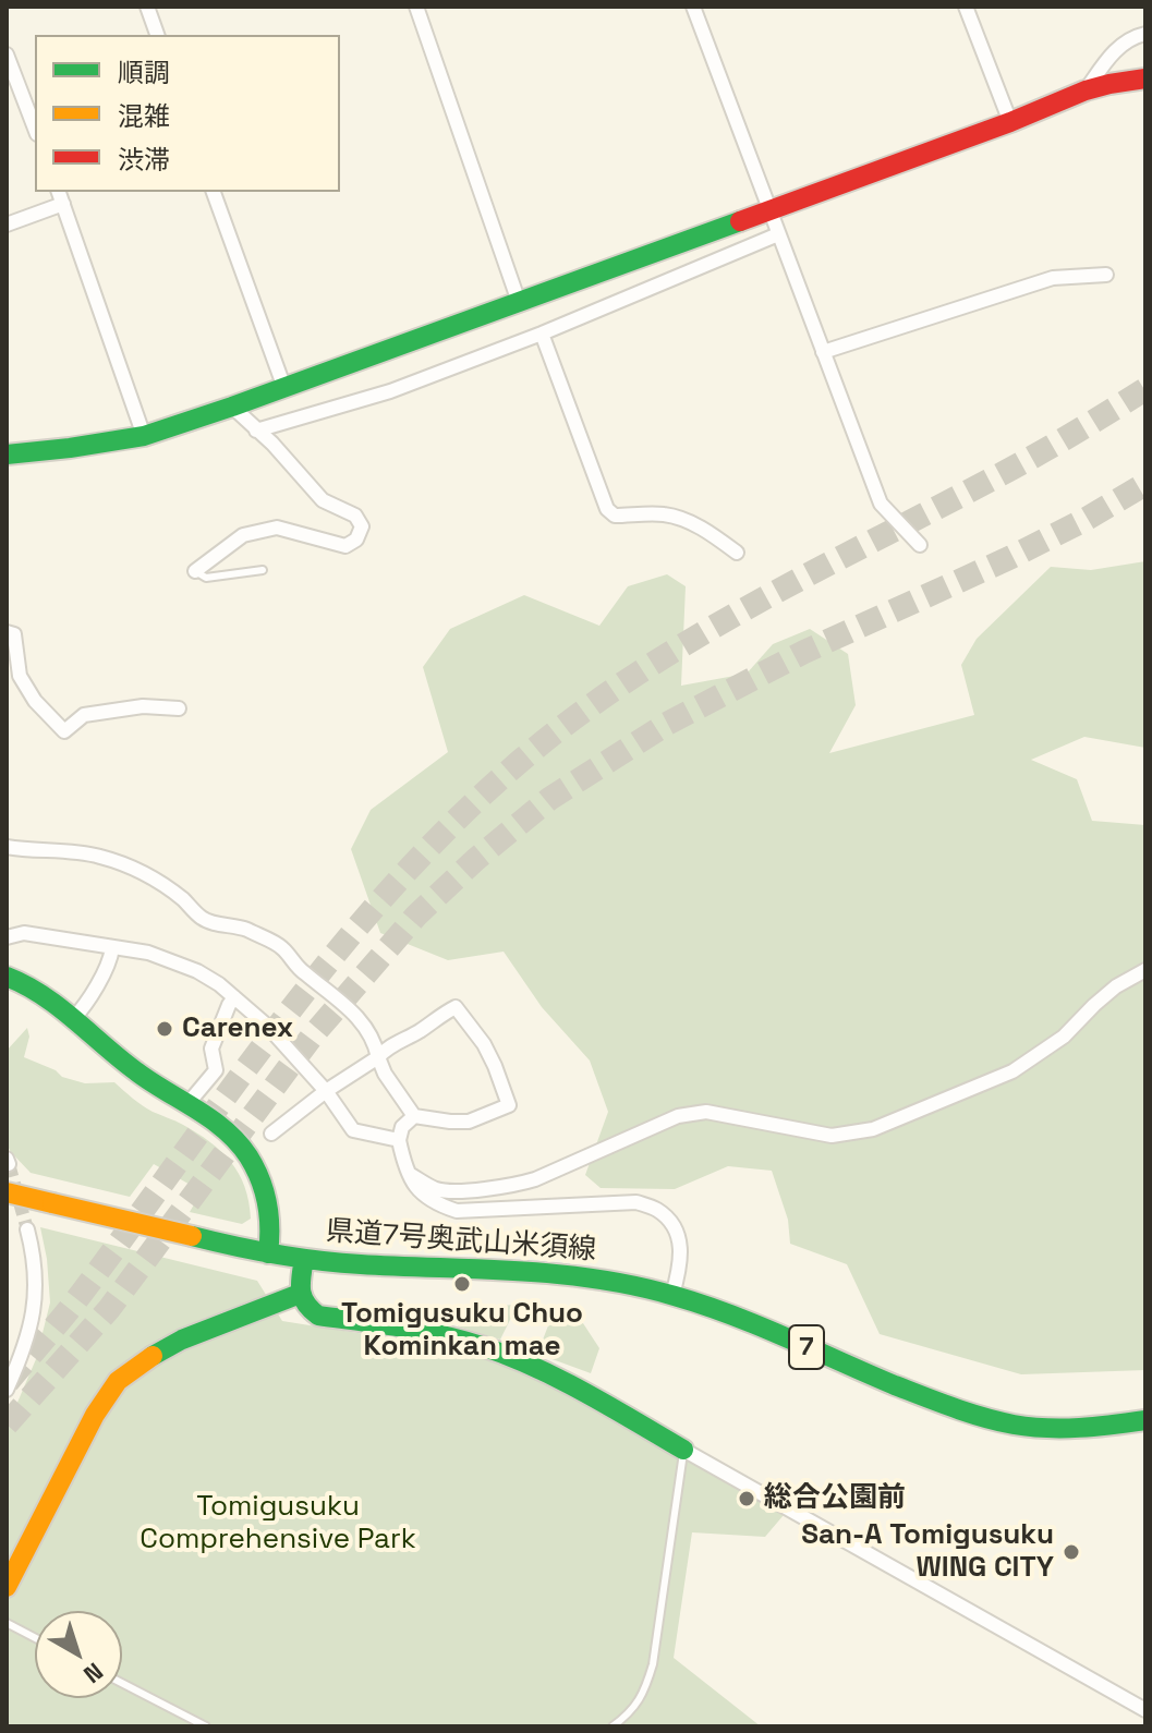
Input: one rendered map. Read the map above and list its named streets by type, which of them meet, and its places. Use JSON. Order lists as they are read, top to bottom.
{
  "streets": {
    "street": ["県道7号奥武山米須線", "7"]
  },
  "parks": ["Tomigusuku Comprehensive Park"],
  "places": [
    "Carenex",
    "Tomigusuku Chuo Kominkan mae",
    "総合公園前",
    "San-A Tomigusuku WING CITY"
  ],
  "legend": ["順調", "混雑", "渋滞"],
  "north": "bottom right"
}
